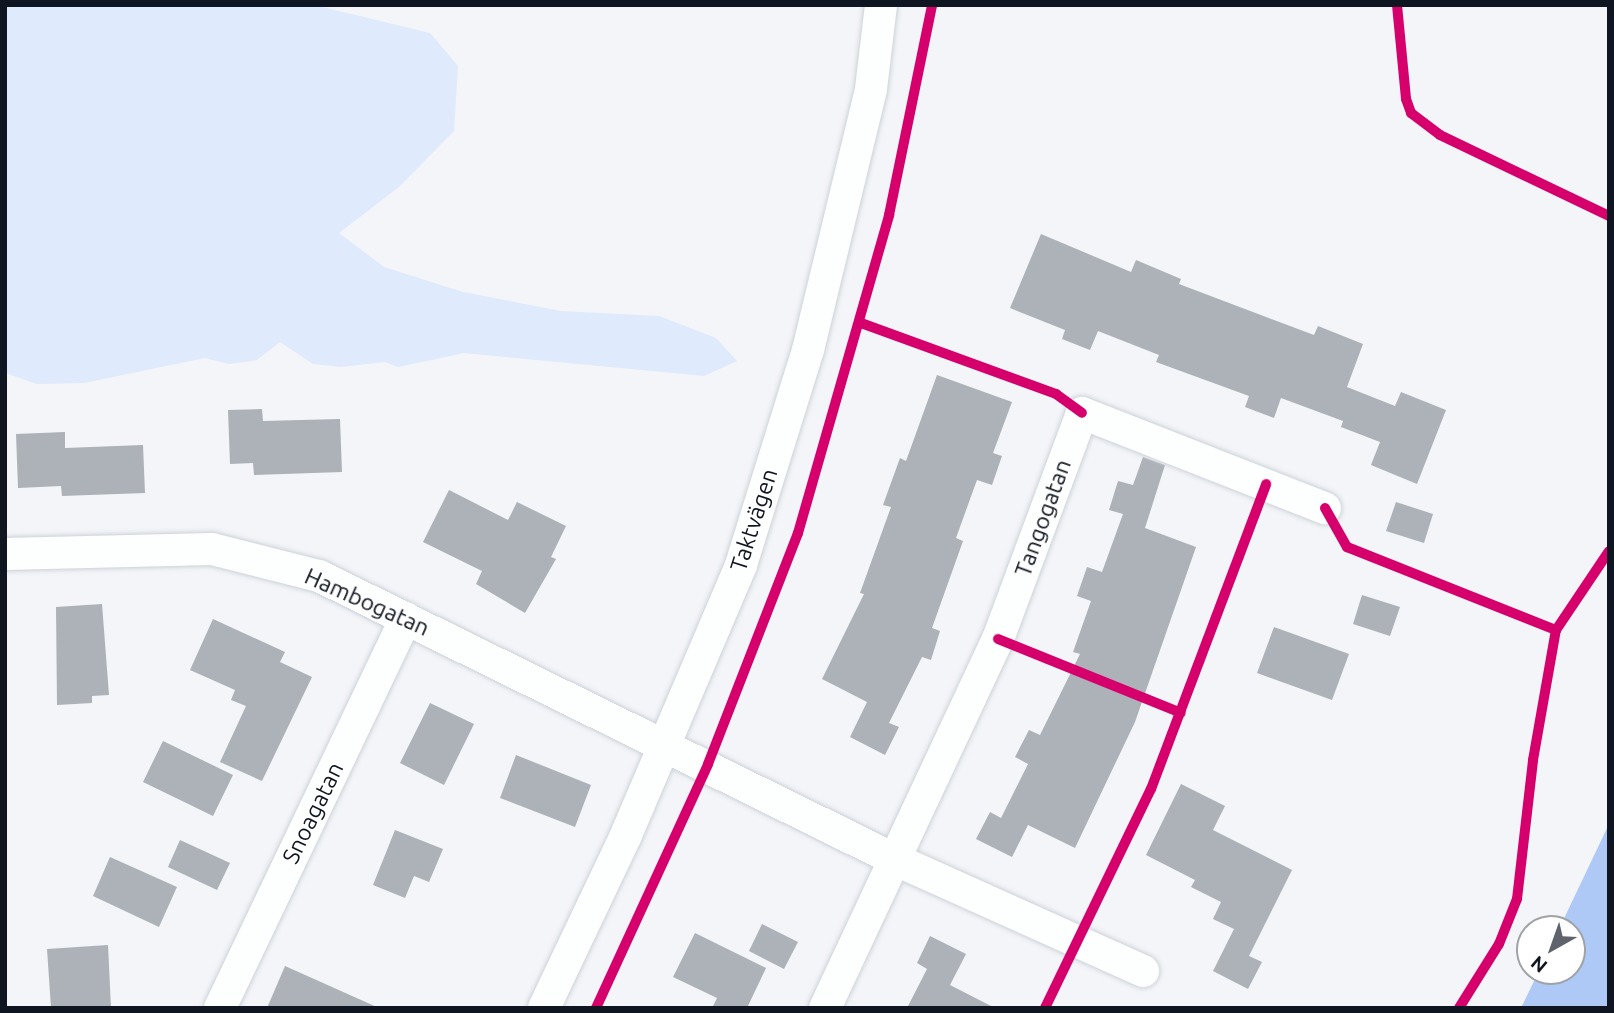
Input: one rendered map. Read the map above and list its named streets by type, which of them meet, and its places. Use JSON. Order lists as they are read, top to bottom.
{
  "streets": {
    "street": [
      "Tangogatan",
      "Taktvägen",
      "Hambogatan",
      "Snoagatan"
    ]
  },
  "crossings": [
    ["Taktvägen", "Hambogatan"],
    ["Hambogatan", "Snoagatan"]
  ],
  "north": "bottom left"
}
